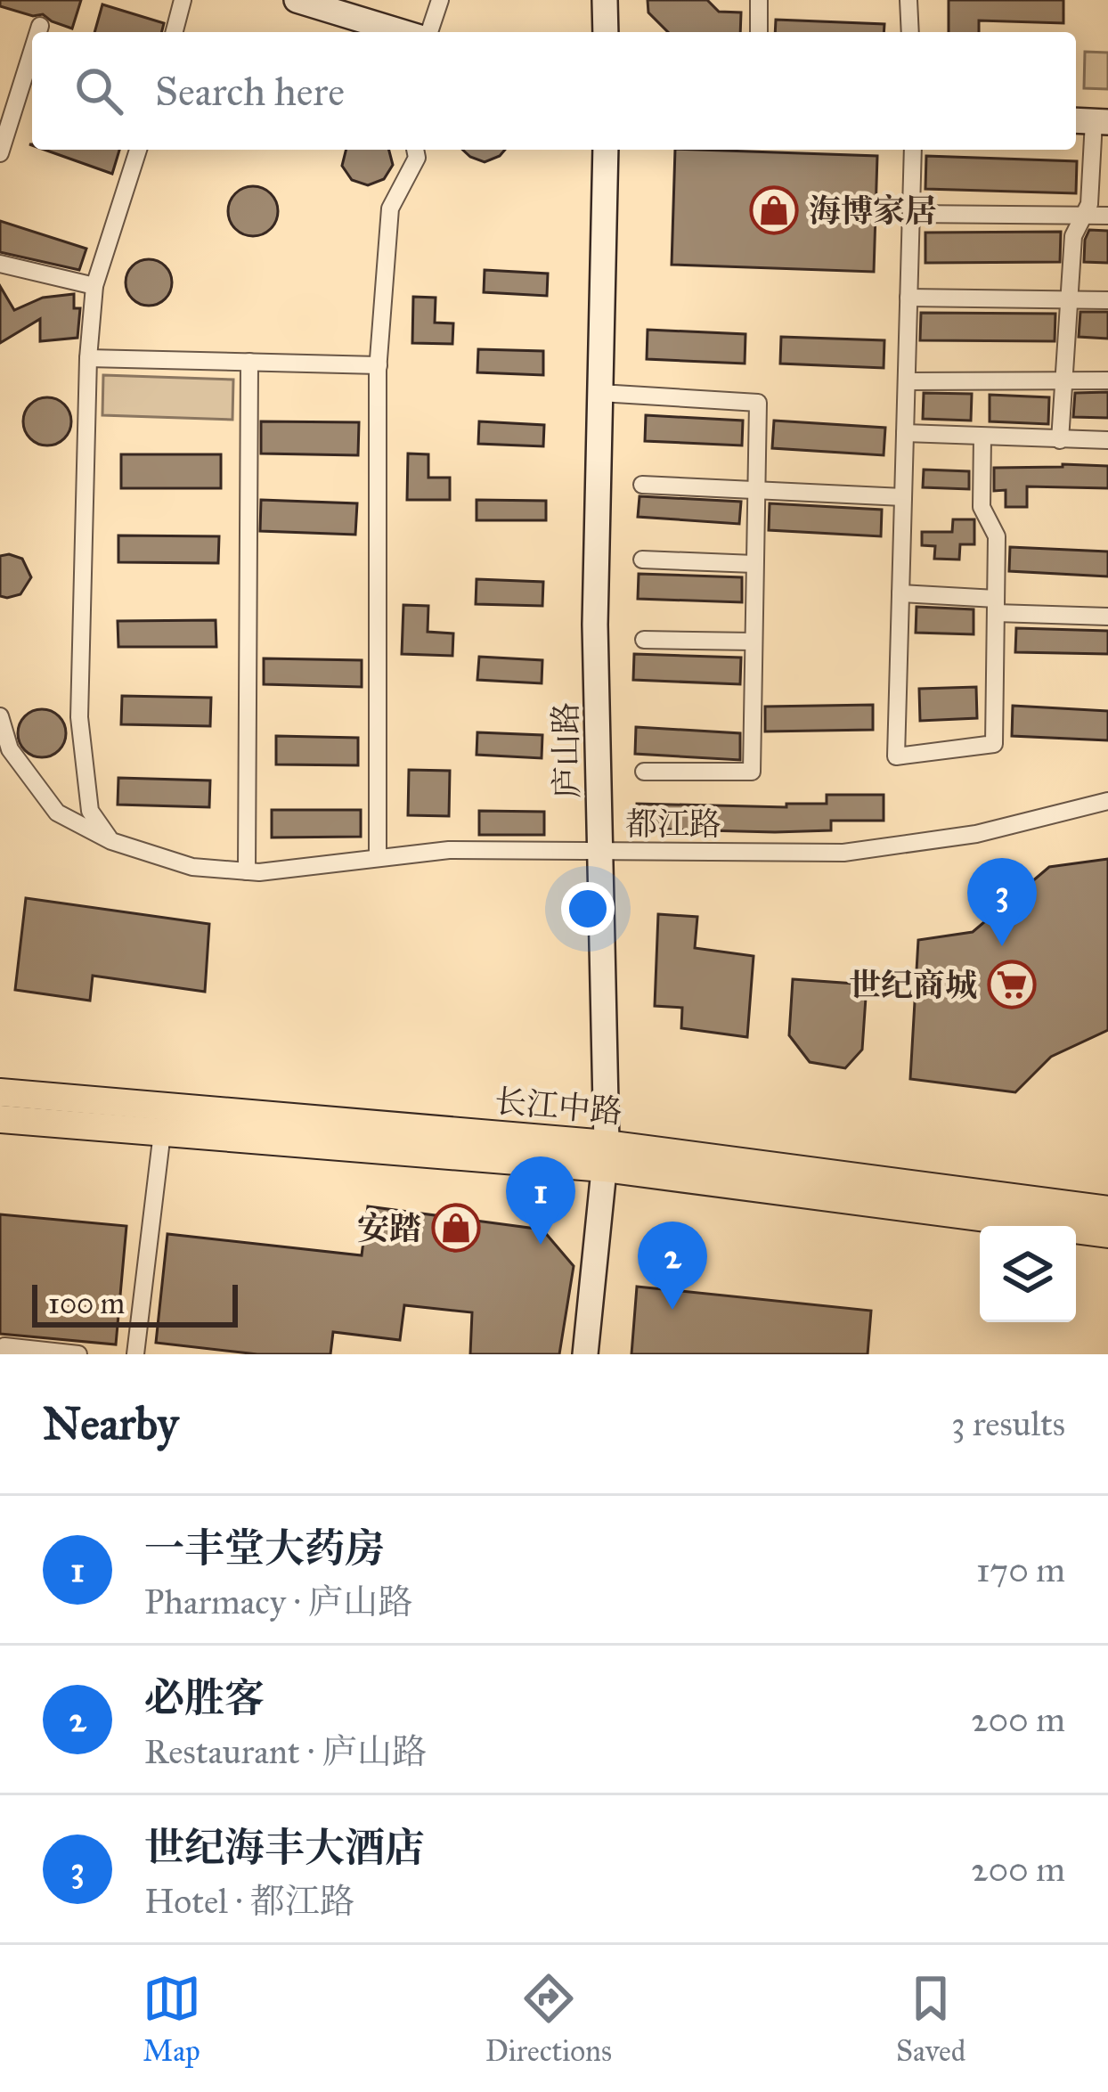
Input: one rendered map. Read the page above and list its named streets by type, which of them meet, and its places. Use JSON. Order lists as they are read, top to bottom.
{
  "streets": {
    "main road": ["长江中路"],
    "street": ["庐山路", "都江路"]
  },
  "crossings": [
    ["庐山路", "都江路"],
    ["庐山路", "长江中路"]
  ],
  "places": {
    "shop": ["海博家居", "安踏"],
    "supermarket": ["世纪商城"]
  },
  "scale_bar": "100 m",
  "page": {
    "search": "Search here",
    "pins": ["3", "1", "2"],
    "scale": "100 m",
    "heading": ["Nearby", "3 results"],
    "list": [
      {
        "mark": "1",
        "name": "一丰堂大药房",
        "note": "Pharmacy · 庐山路",
        "value": "170 m"
      },
      {
        "mark": "2",
        "name": "必胜客",
        "note": "Restaurant · 庐山路",
        "value": "200 m"
      },
      {
        "mark": "3",
        "name": "世纪海丰大酒店",
        "note": "Hotel · 都江路",
        "value": "200 m"
      }
    ],
    "nav": ["Map", "Directions", "Saved"]
  }
}
